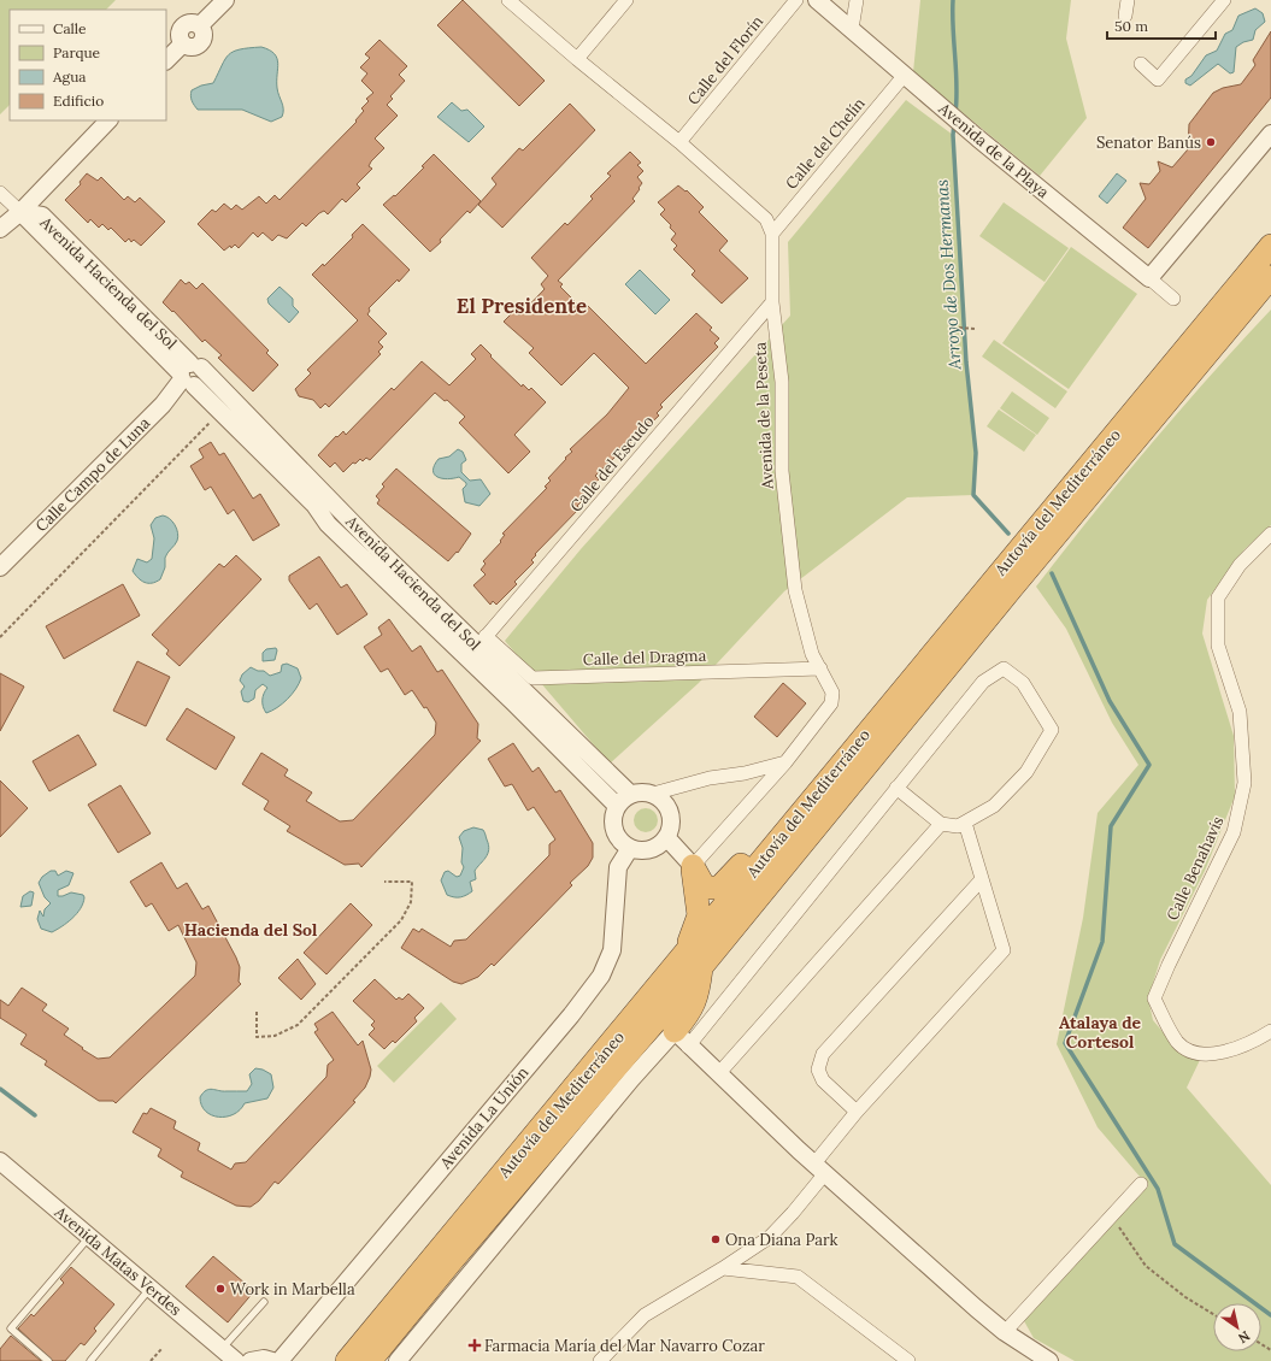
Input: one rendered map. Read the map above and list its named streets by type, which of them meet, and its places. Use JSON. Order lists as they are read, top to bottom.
{
  "streets": {
    "highway": ["Autovía del Mediterráneo"],
    "street": [
      "Calle del Florín",
      "Calle del Chelín",
      "Avenida de la Playa",
      "Avenida Hacienda del Sol",
      "Avenida de la Peseta",
      "Calle del Escudo",
      "Calle Campo de Luna",
      "Calle del Dragma",
      "Calle Benahavís",
      "Avenida La Unión",
      "Avenida Matas Verdes"
    ]
  },
  "crossings": [
    ["Calle del Chelín", "Avenida de la Playa"],
    ["Calle del Chelín", "Avenida de la Peseta"],
    ["Avenida Hacienda del Sol", "Calle del Escudo"],
    ["Avenida Hacienda del Sol", "Calle Campo de Luna"],
    ["Avenida Hacienda del Sol", "Calle del Dragma"],
    ["Avenida Hacienda del Sol", "Avenida La Unión"],
    ["Avenida de la Peseta", "Calle del Escudo"],
    ["Avenida de la Peseta", "Calle del Dragma"],
    ["Calle del Escudo", "Calle del Dragma"]
  ],
  "districts": ["El Presidente", "Hacienda del Sol", "Atalaya de Cortesol"],
  "water": ["Arroyo de Dos Hermanas"],
  "places": {
    "other": ["Senator Banús", "Ona Diana Park", "Work in Marbella"],
    "health": ["Farmacia María del Mar Navarro Cozar"]
  },
  "legend": [
    "Calle",
    "Parque",
    "Agua",
    "Edificio"
  ],
  "scale_bar": "50 m",
  "north": "bottom right"
}
